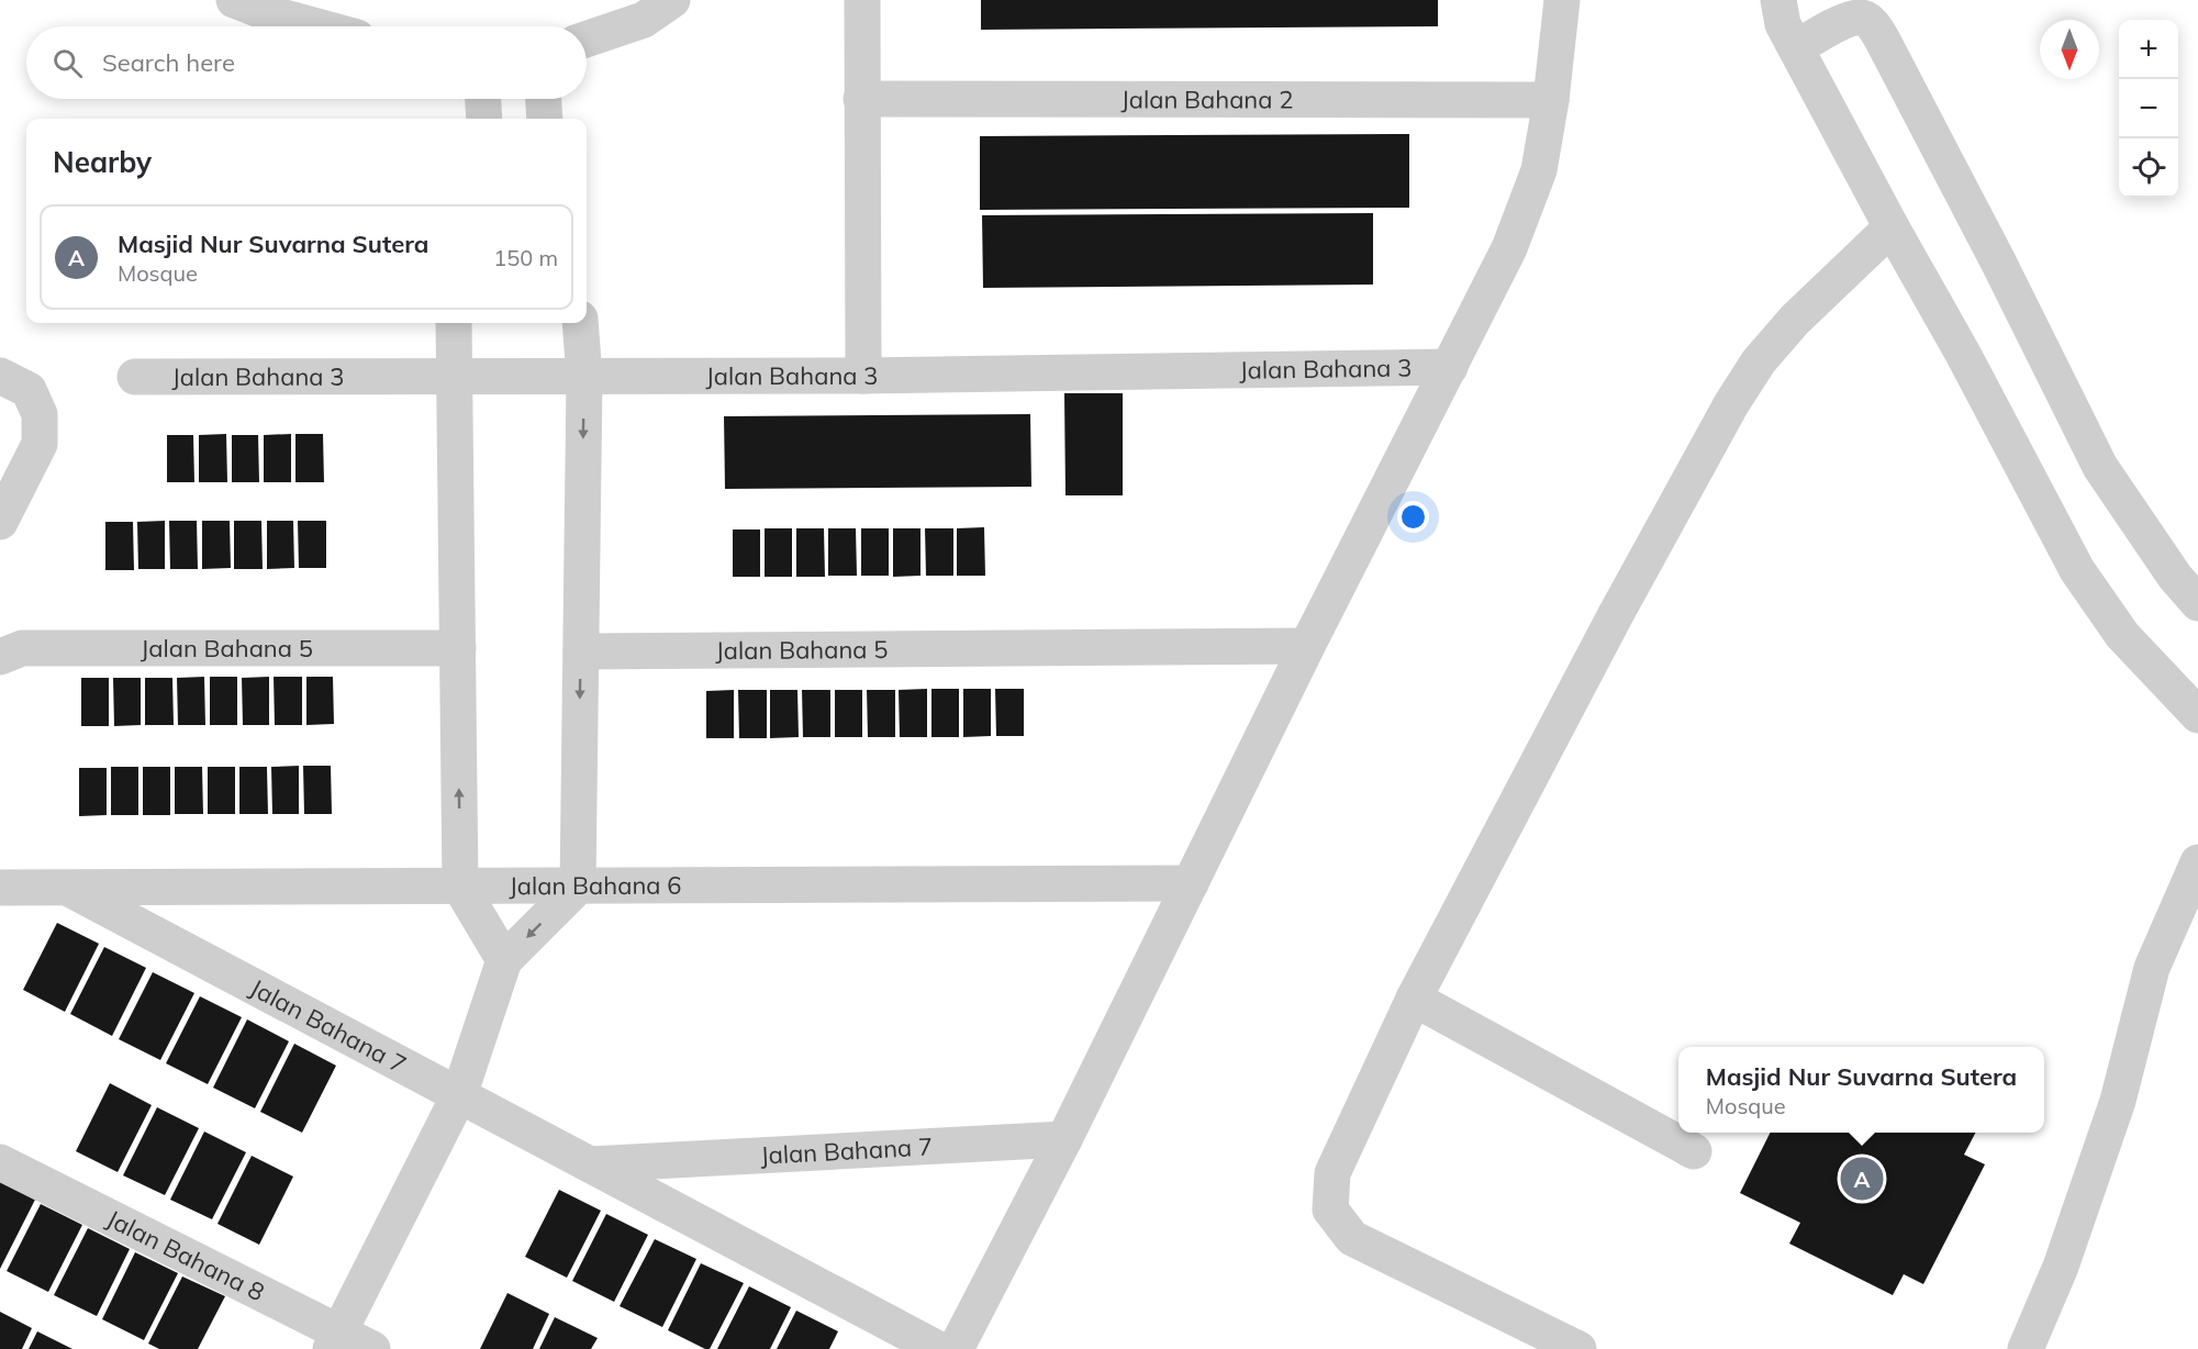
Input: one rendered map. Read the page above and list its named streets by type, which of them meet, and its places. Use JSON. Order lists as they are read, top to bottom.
{
  "streets": {
    "street": [
      "Jalan Bahana 2",
      "Jalan Bahana 3",
      "Jalan Bahana 5",
      "Jalan Bahana 6",
      "Jalan Bahana 7",
      "Jalan Bahana 8"
    ]
  },
  "crossings": [
    ["Jalan Bahana 6", "Jalan Bahana 7"]
  ],
  "north": "bottom",
  "page": {
    "map_buttons": ["+", "−"],
    "search": "Search here",
    "heading": "Nearby",
    "list": [
      {
        "mark": "A",
        "name": "Masjid Nur Suvarna Sutera",
        "note": "Mosque",
        "value": "150 m"
      }
    ],
    "popup": ["Masjid Nur Suvarna Sutera", "Mosque"],
    "pins": "A"
  }
}
